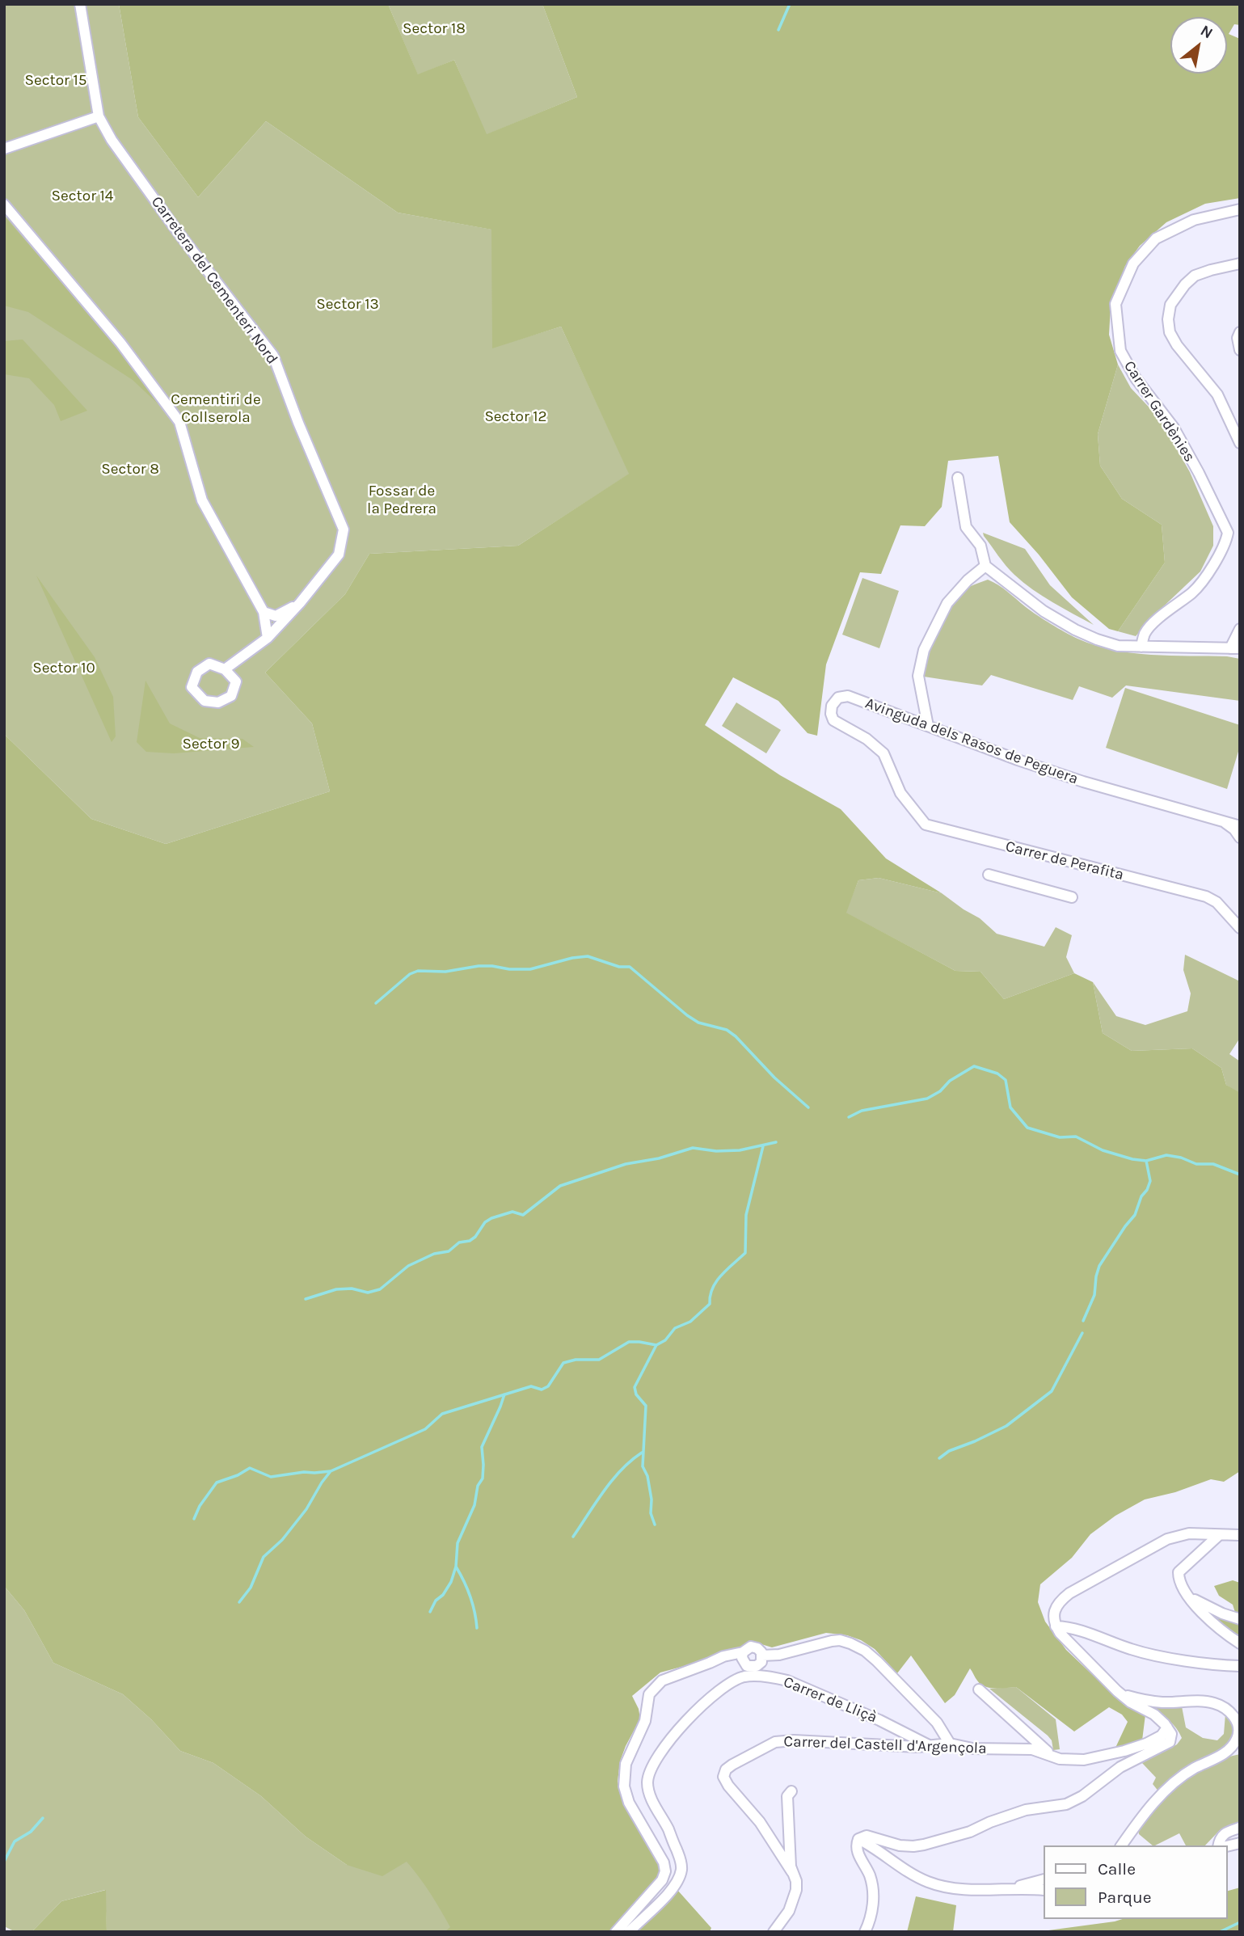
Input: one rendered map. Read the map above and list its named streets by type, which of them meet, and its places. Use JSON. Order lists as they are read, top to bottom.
{
  "streets": {
    "street": [
      "Carretera del Cementeri Nord",
      "Carrer Gardènies",
      "Avinguda dels Rasos de Peguera",
      "Carrer de Perafita",
      "Carrer de Lliçà",
      "Carrer del Castell d'Argençola"
    ]
  },
  "crossings": [
    ["Avinguda dels Rasos de Peguera", "Carrer de Perafita"],
    ["Carrer de Lliçà", "Carrer del Castell d'Argençola"]
  ],
  "parks": [
    "Sector 18",
    "Sector 15",
    "Sector 14",
    "Sector 13",
    "Cementiri de Collserola",
    "Sector 12",
    "Sector 8",
    "Fossar de la Pedrera",
    "Sector 10",
    "Sector 9"
  ],
  "legend": ["Calle", "Parque"],
  "north": "top right"
}
